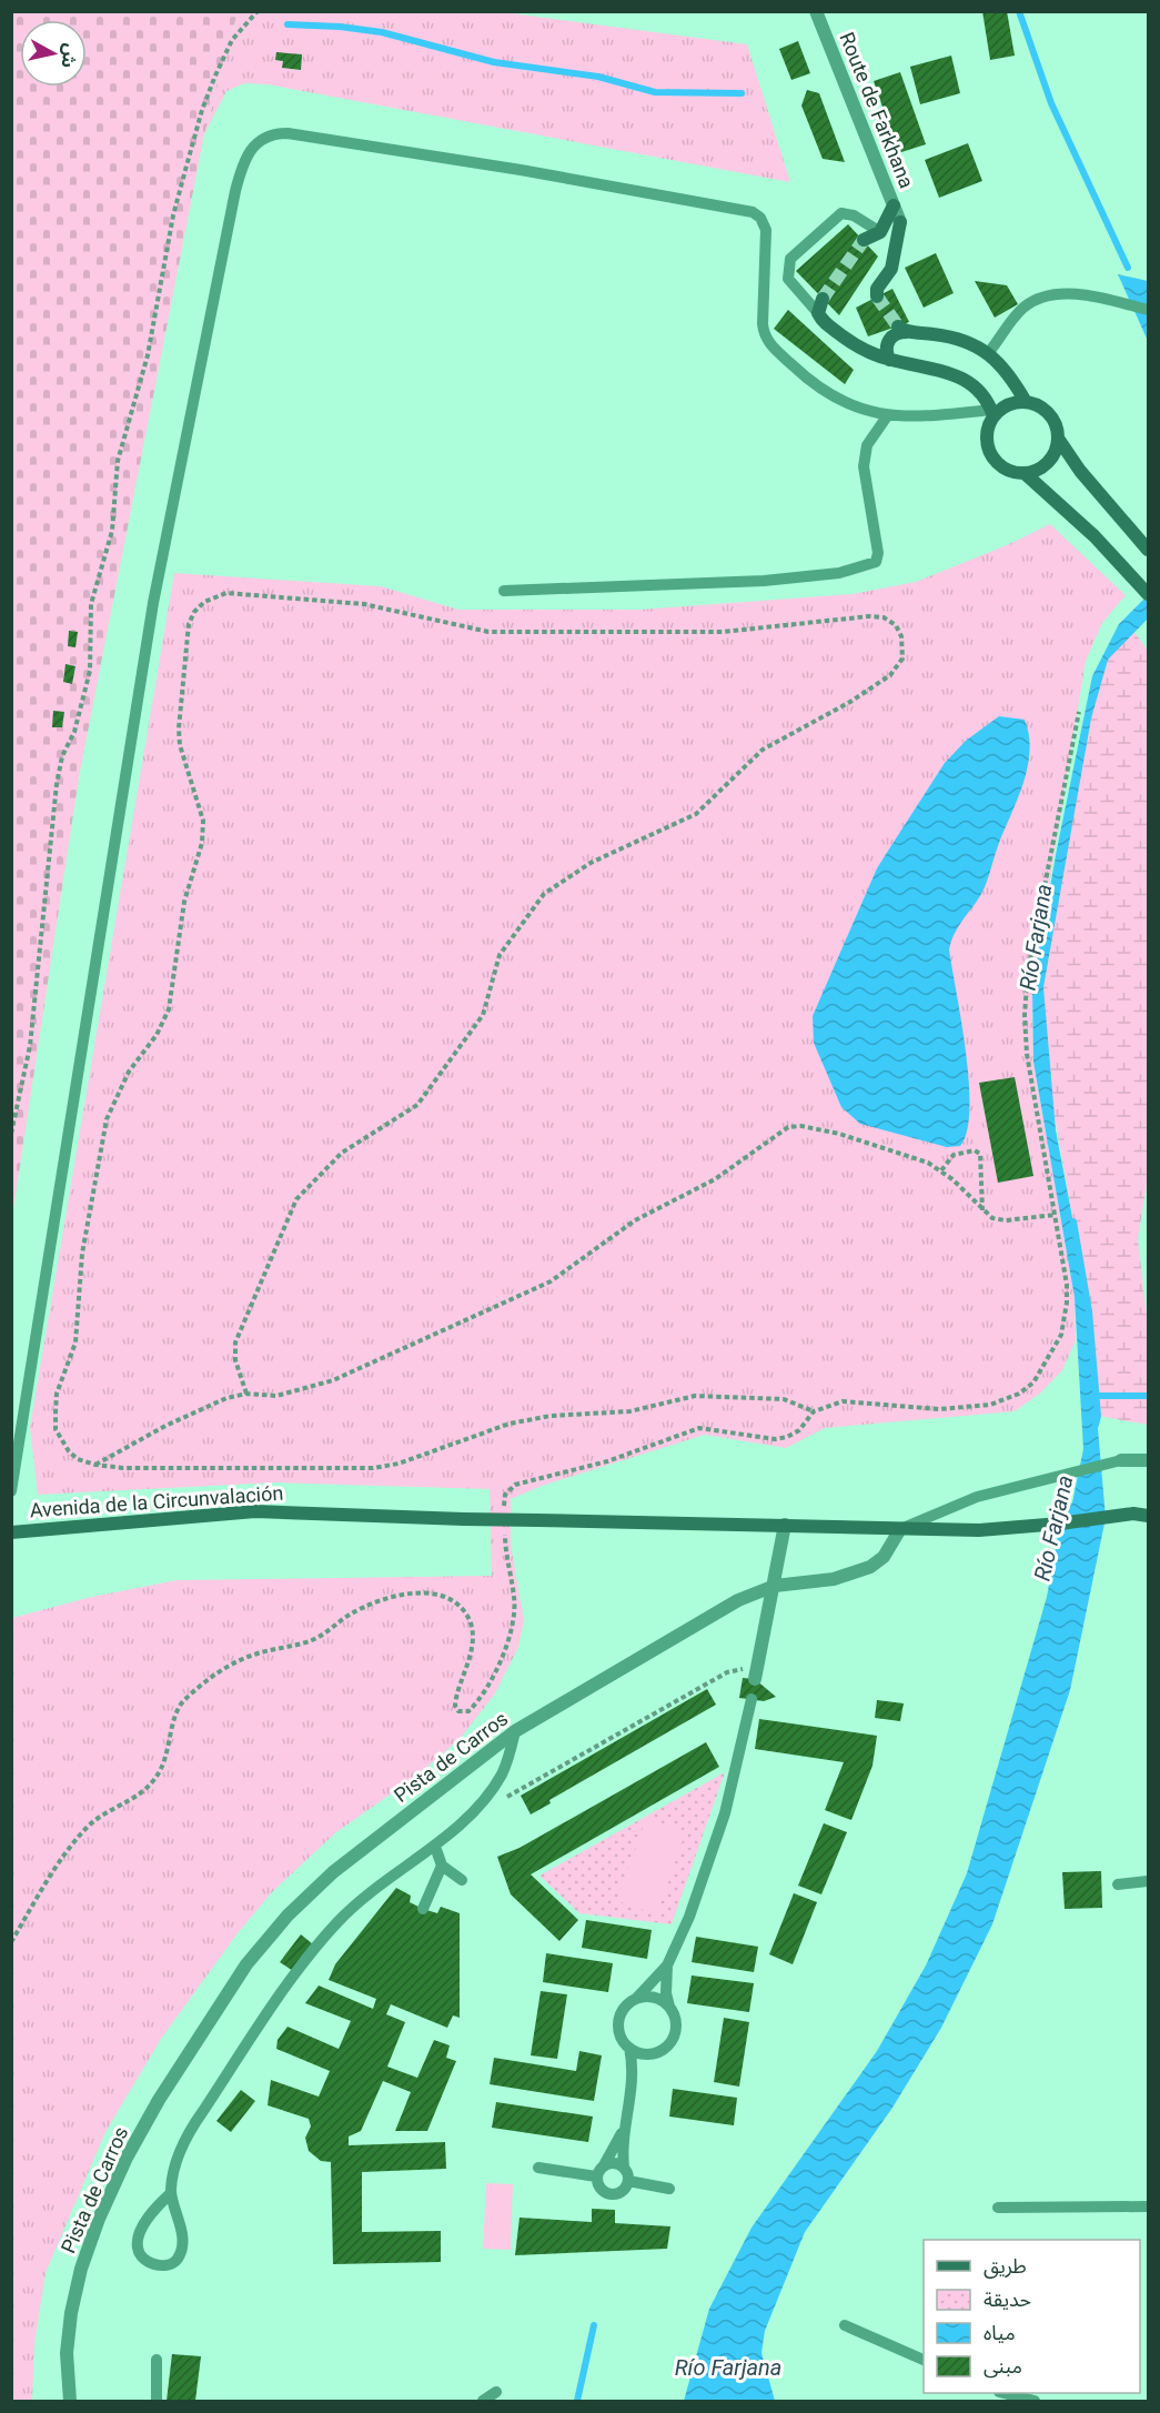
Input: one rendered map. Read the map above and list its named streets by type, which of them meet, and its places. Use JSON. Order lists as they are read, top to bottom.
{
  "streets": {
    "main road": ["Avenida de la Circunvalación"],
    "street": ["Route de Farkhana", "Pista de Carros"]
  },
  "crossings": [
    ["Avenida de la Circunvalación", "Pista de Carros"]
  ],
  "water": ["Río Farjana"],
  "legend": [
    "طريق",
    "حديقة",
    "مياه",
    "مبنى"
  ],
  "north": "right"
}
